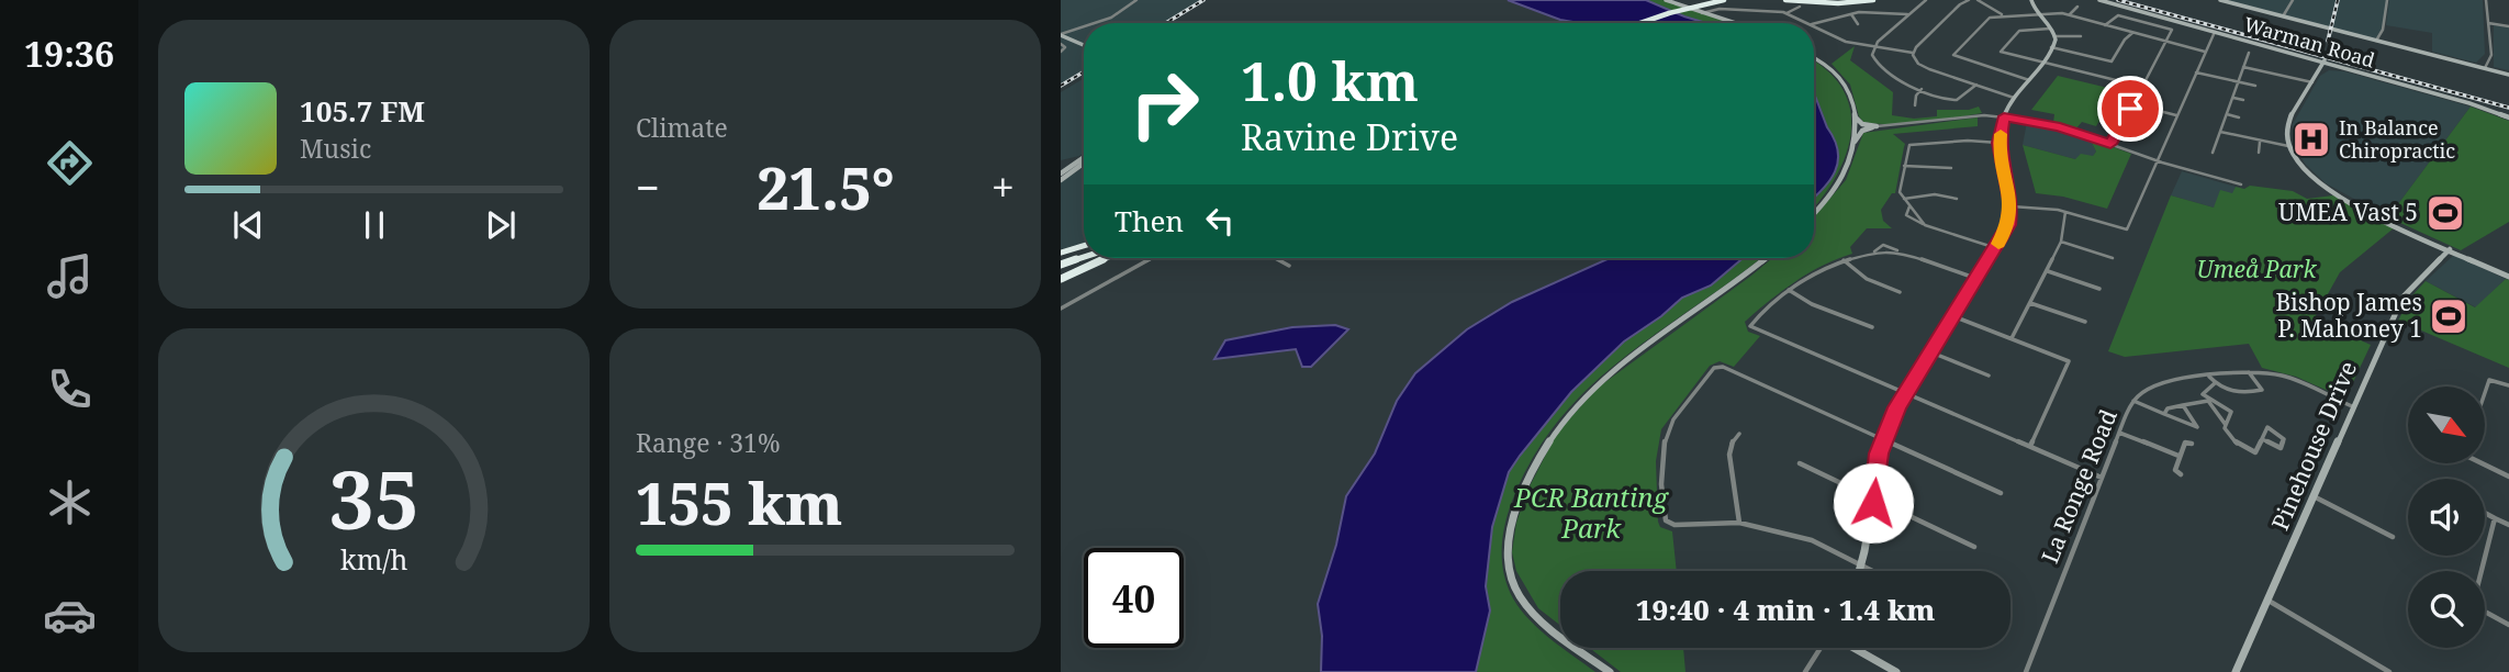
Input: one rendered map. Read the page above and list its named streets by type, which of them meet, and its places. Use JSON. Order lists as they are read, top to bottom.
{
  "streets": {
    "street": ["Warman Road", "Pinehouse Drive", "La Ronge Road"]
  },
  "crossings": [
    ["Pinehouse Drive", "La Ronge Road"]
  ],
  "parks": ["Umeå Park", "PCR Banting Park"],
  "places": {
    "hospital": ["In Balance Chiropractic"],
    "sports": ["UMEA Vast 5", "Bishop James P. Mahoney 1"]
  },
  "north": "bottom right",
  "page": {
    "tabs": "19:36",
    "tile": [
      "Climate",
      ["Range · 31%", "155 km"]
    ],
    "turn": ["1.0 km", "Ravine Drive"],
    "song": ["105.7 FM", "Music"],
    "heat": ["−", "21.5°", "+"],
    "then": "Then",
    "limit": "40",
    "trip": "19:40 · 4 min · 1.4 km",
    "gauge": ["35", "km/h"]
  }
}
